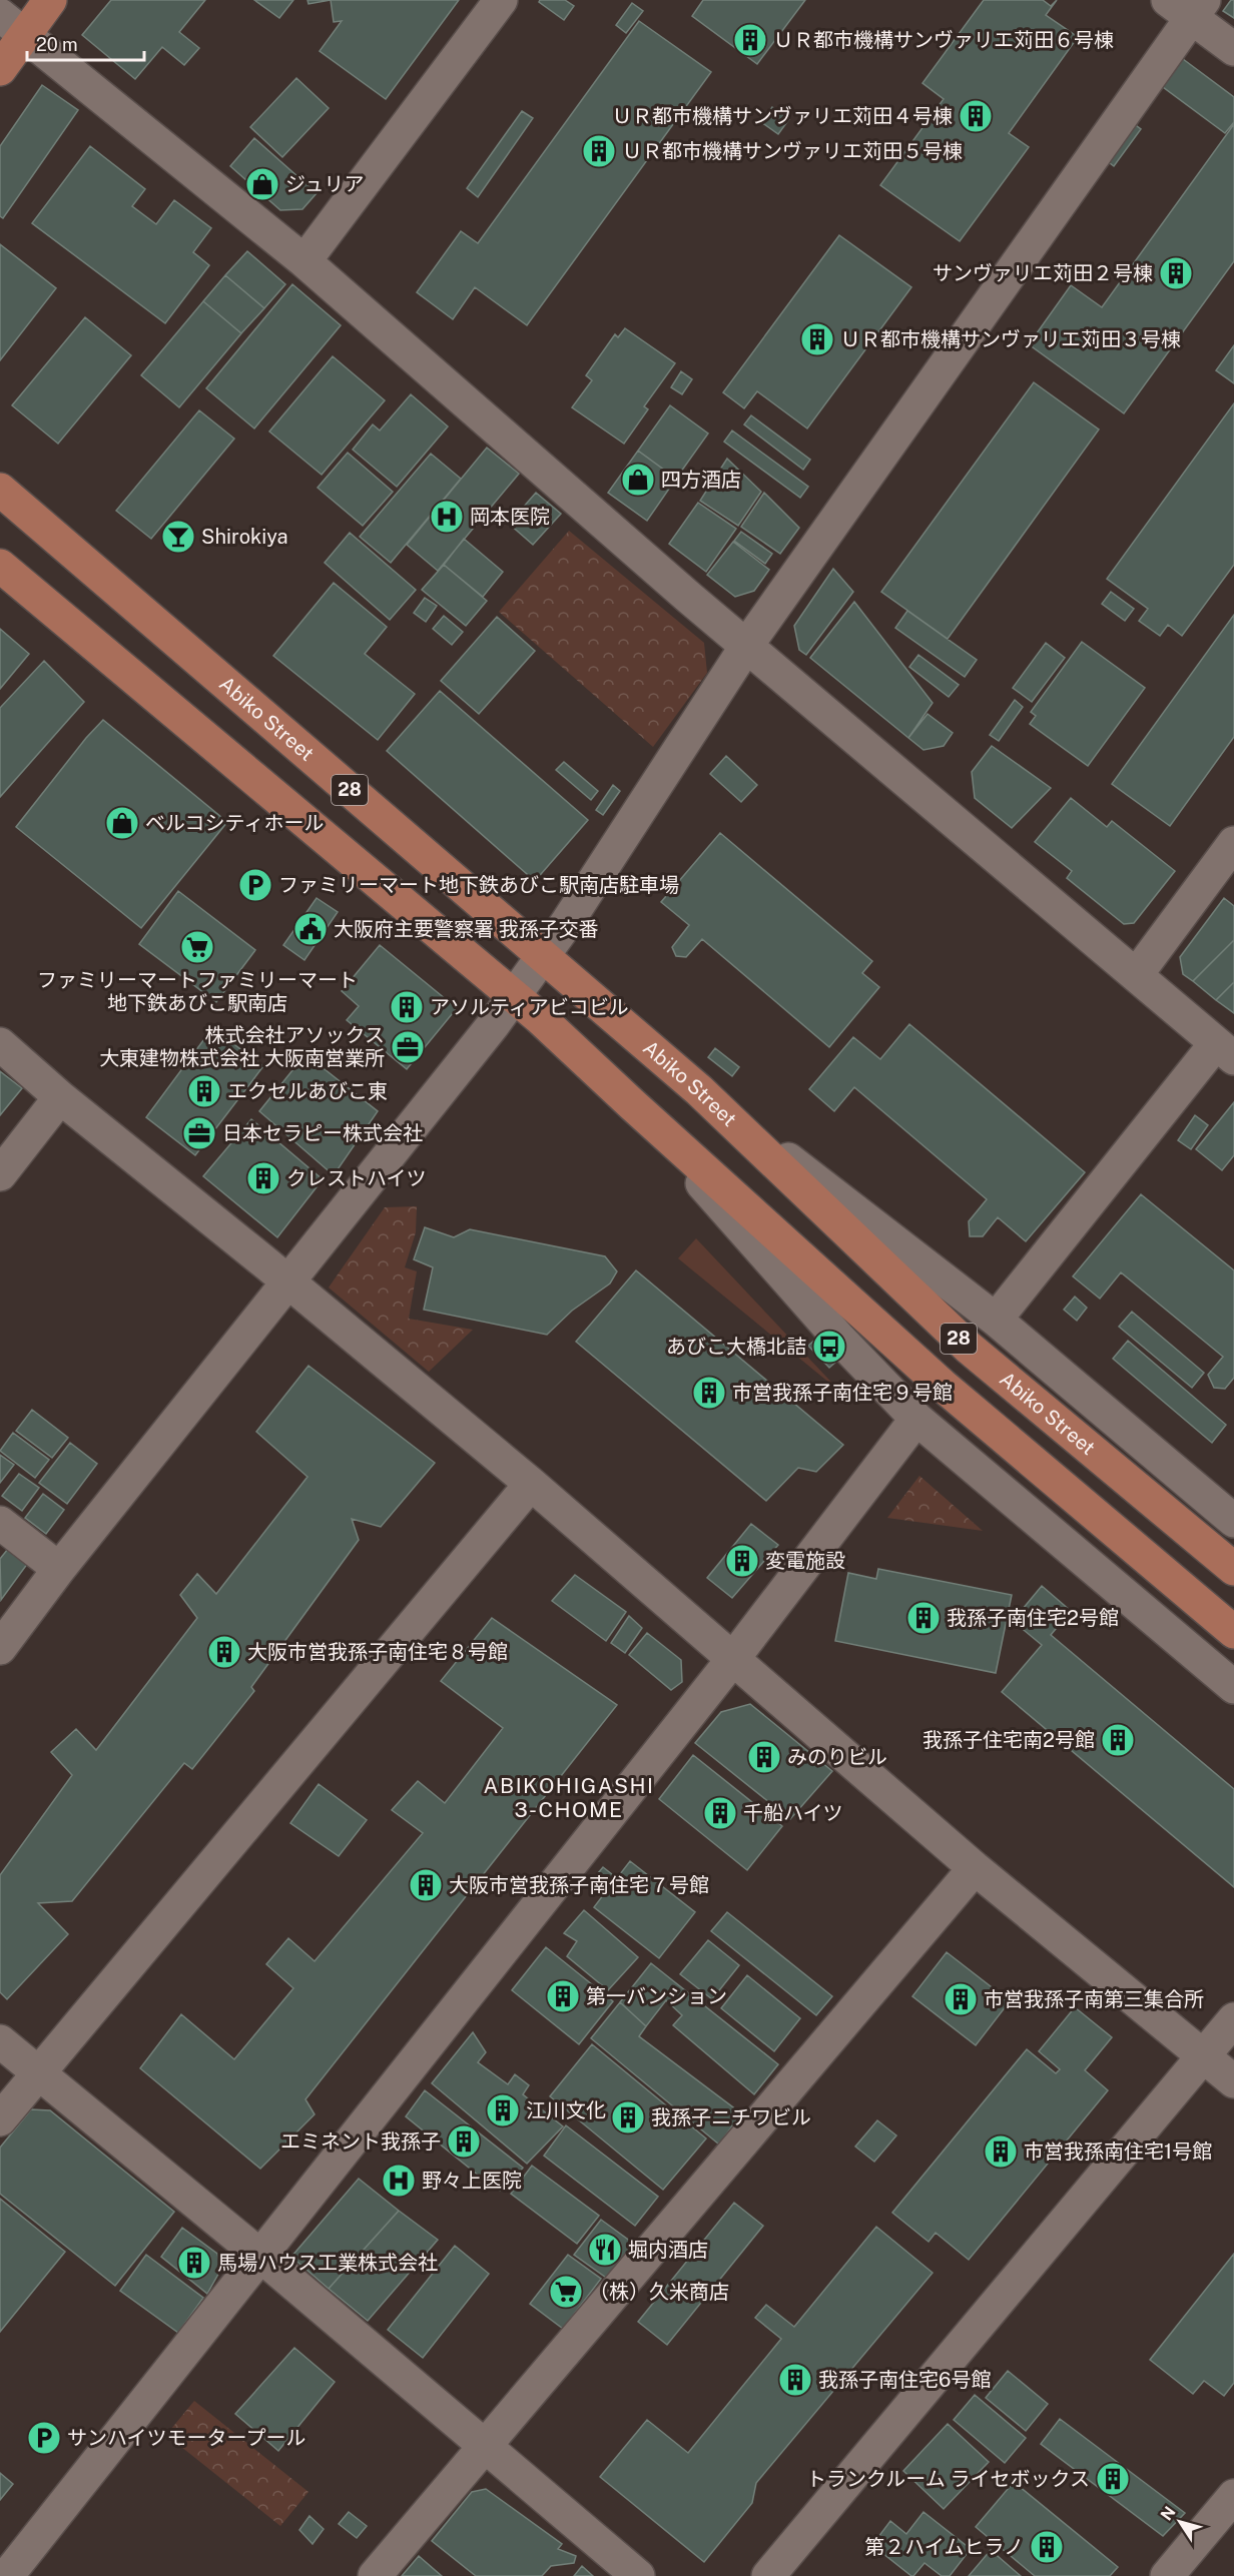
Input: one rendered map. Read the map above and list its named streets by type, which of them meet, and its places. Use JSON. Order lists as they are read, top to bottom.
{
  "streets": {
    "main road": ["Abiko Street", "28"]
  },
  "districts": ["ABIKOHIGASHI 3-CHOME"],
  "places": {
    "building": [
      "ＵＲ都市機構サンヴァリエ苅田６号棟",
      "ＵＲ都市機構サンヴァリエ苅田４号棟",
      "ＵＲ都市機構サンヴァリエ苅田５号棟",
      "サンヴァリエ苅田２号棟",
      "ＵＲ都市機構サンヴァリエ苅田３号棟",
      "アソルティアビコビル",
      "エクセルあびこ東",
      "クレストハイツ",
      "市営我孫子南住宅９号館",
      "変電施設",
      "我孫子南住宅2号館",
      "大阪市営我孫子南住宅８号館",
      "我孫子住宅南2号館",
      "みのりビル",
      "千船ハイツ",
      "大阪市営我孫子南住宅７号館",
      "第一バンション",
      "市営我孫子南第三集合所",
      "江川文化",
      "我孫子ニチワビル",
      "エミネント我孫子",
      "市営我孫南住宅1号館",
      "馬場ハウス工業株式会社",
      "我孫子南住宅6号館",
      "トランクルーム ライセボックス",
      "第２ハイムヒラノ"
    ],
    "shop": ["ジュリア", "四方酒店", "ベルコシティホール"],
    "hospital": ["岡本医院", "野々上医院"],
    "bar": ["Shirokiya"],
    "parking": ["ファミリーマート地下鉄あびこ駅南店駐車場", "サンハイツモータープール"],
    "public building": ["大阪府主要警察署 我孫子交番"],
    "supermarket": ["ファミリーマートファミリーマート 地下鉄あびこ駅南店", "（株）久米商店"],
    "office": ["株式会社アソックス 大東建物株式会社 大阪南営業所", "日本セラピー株式会社"],
    "bus stop": ["あびこ大橋北詰"],
    "restaurant": ["堀内酒店"]
  },
  "scale_bar": "20 m",
  "north": "top left"
}
